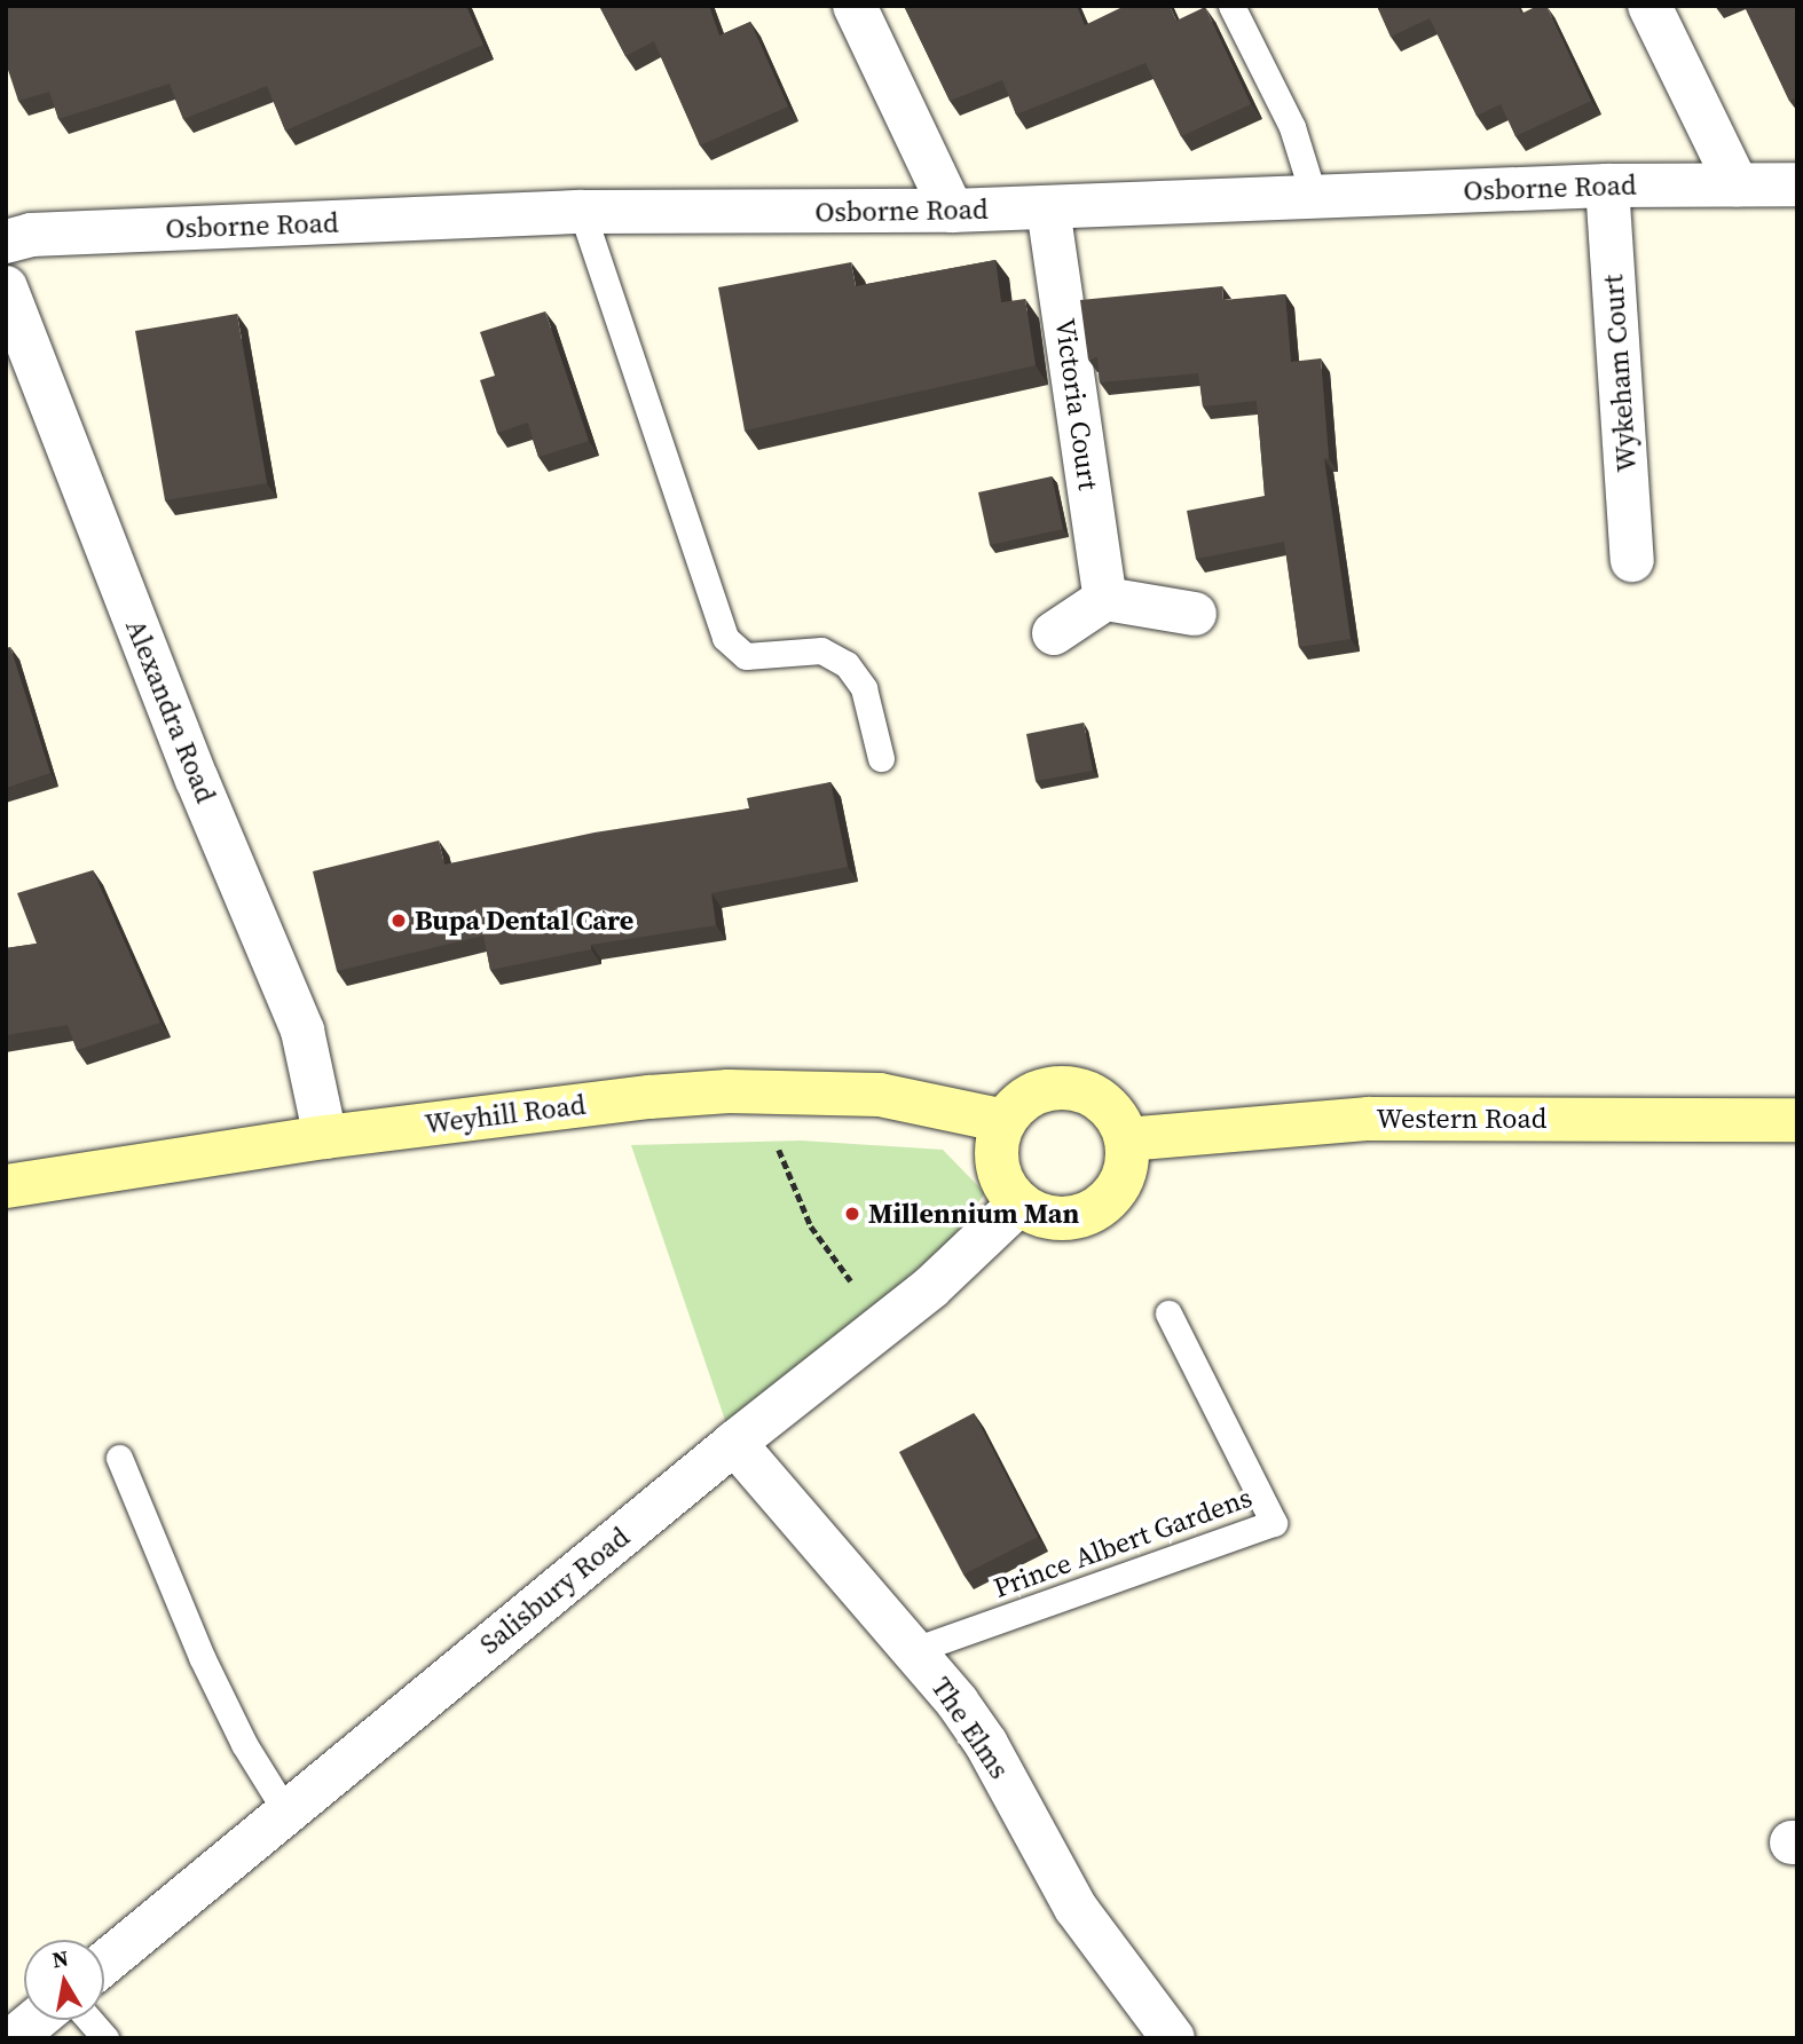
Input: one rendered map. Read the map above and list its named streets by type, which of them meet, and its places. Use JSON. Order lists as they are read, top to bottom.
{
  "streets": {
    "main road": ["Weyhill Road", "Western Road"],
    "street": [
      "Osborne Road",
      "Wykeham Court",
      "Victoria Court",
      "Alexandra Road",
      "Salisbury Road",
      "The Elms"
    ],
    "lane": ["Prince Albert Gardens"]
  },
  "crossings": [
    ["Osborne Road", "Wykeham Court"],
    ["Osborne Road", "Victoria Court"],
    ["Alexandra Road", "Weyhill Road"],
    ["Weyhill Road", "Western Road"],
    ["Weyhill Road", "Salisbury Road"],
    ["Western Road", "Salisbury Road"],
    ["Prince Albert Gardens", "The Elms"],
    ["Salisbury Road", "The Elms"]
  ],
  "places": ["Bupa Dental Care", "Millennium Man"],
  "north": "top"
}
